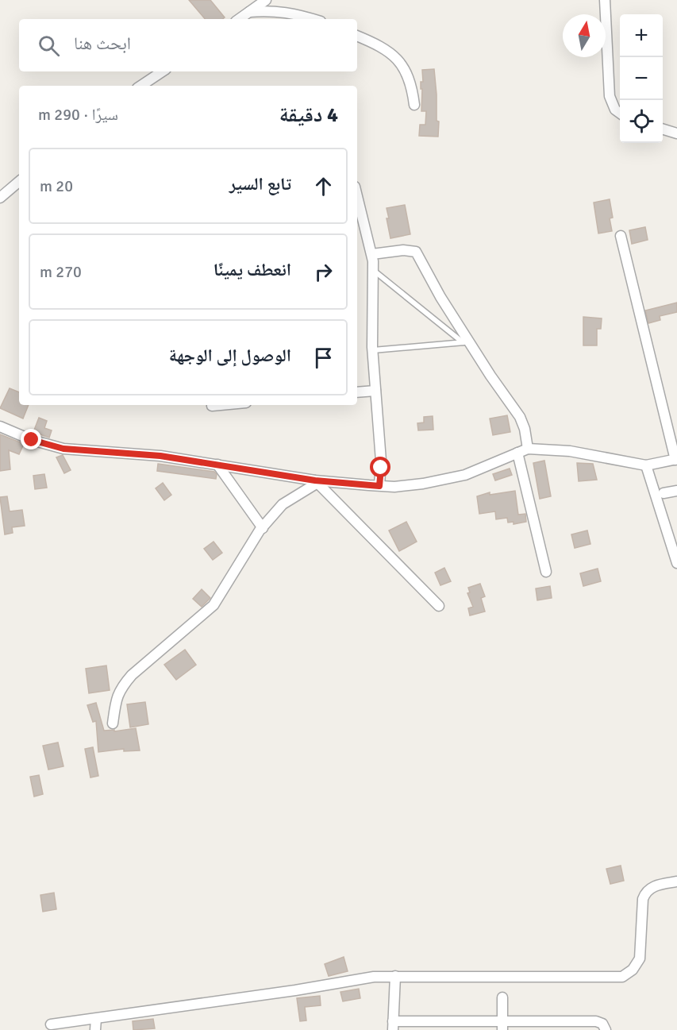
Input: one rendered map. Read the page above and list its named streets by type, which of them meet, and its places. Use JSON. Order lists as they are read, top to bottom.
{
  "north": "top",
  "page": {
    "map_buttons": ["+", "−"],
    "search": "ابحث هنا",
    "heading": ["4 دقيقة", "سيرًا · 290 m"],
    "list": [
      ["تابع السير", "20 m"],
      ["انعطف يمينًا", "270 m"],
      "الوصول إلى الوجهة"
    ]
  }
}
